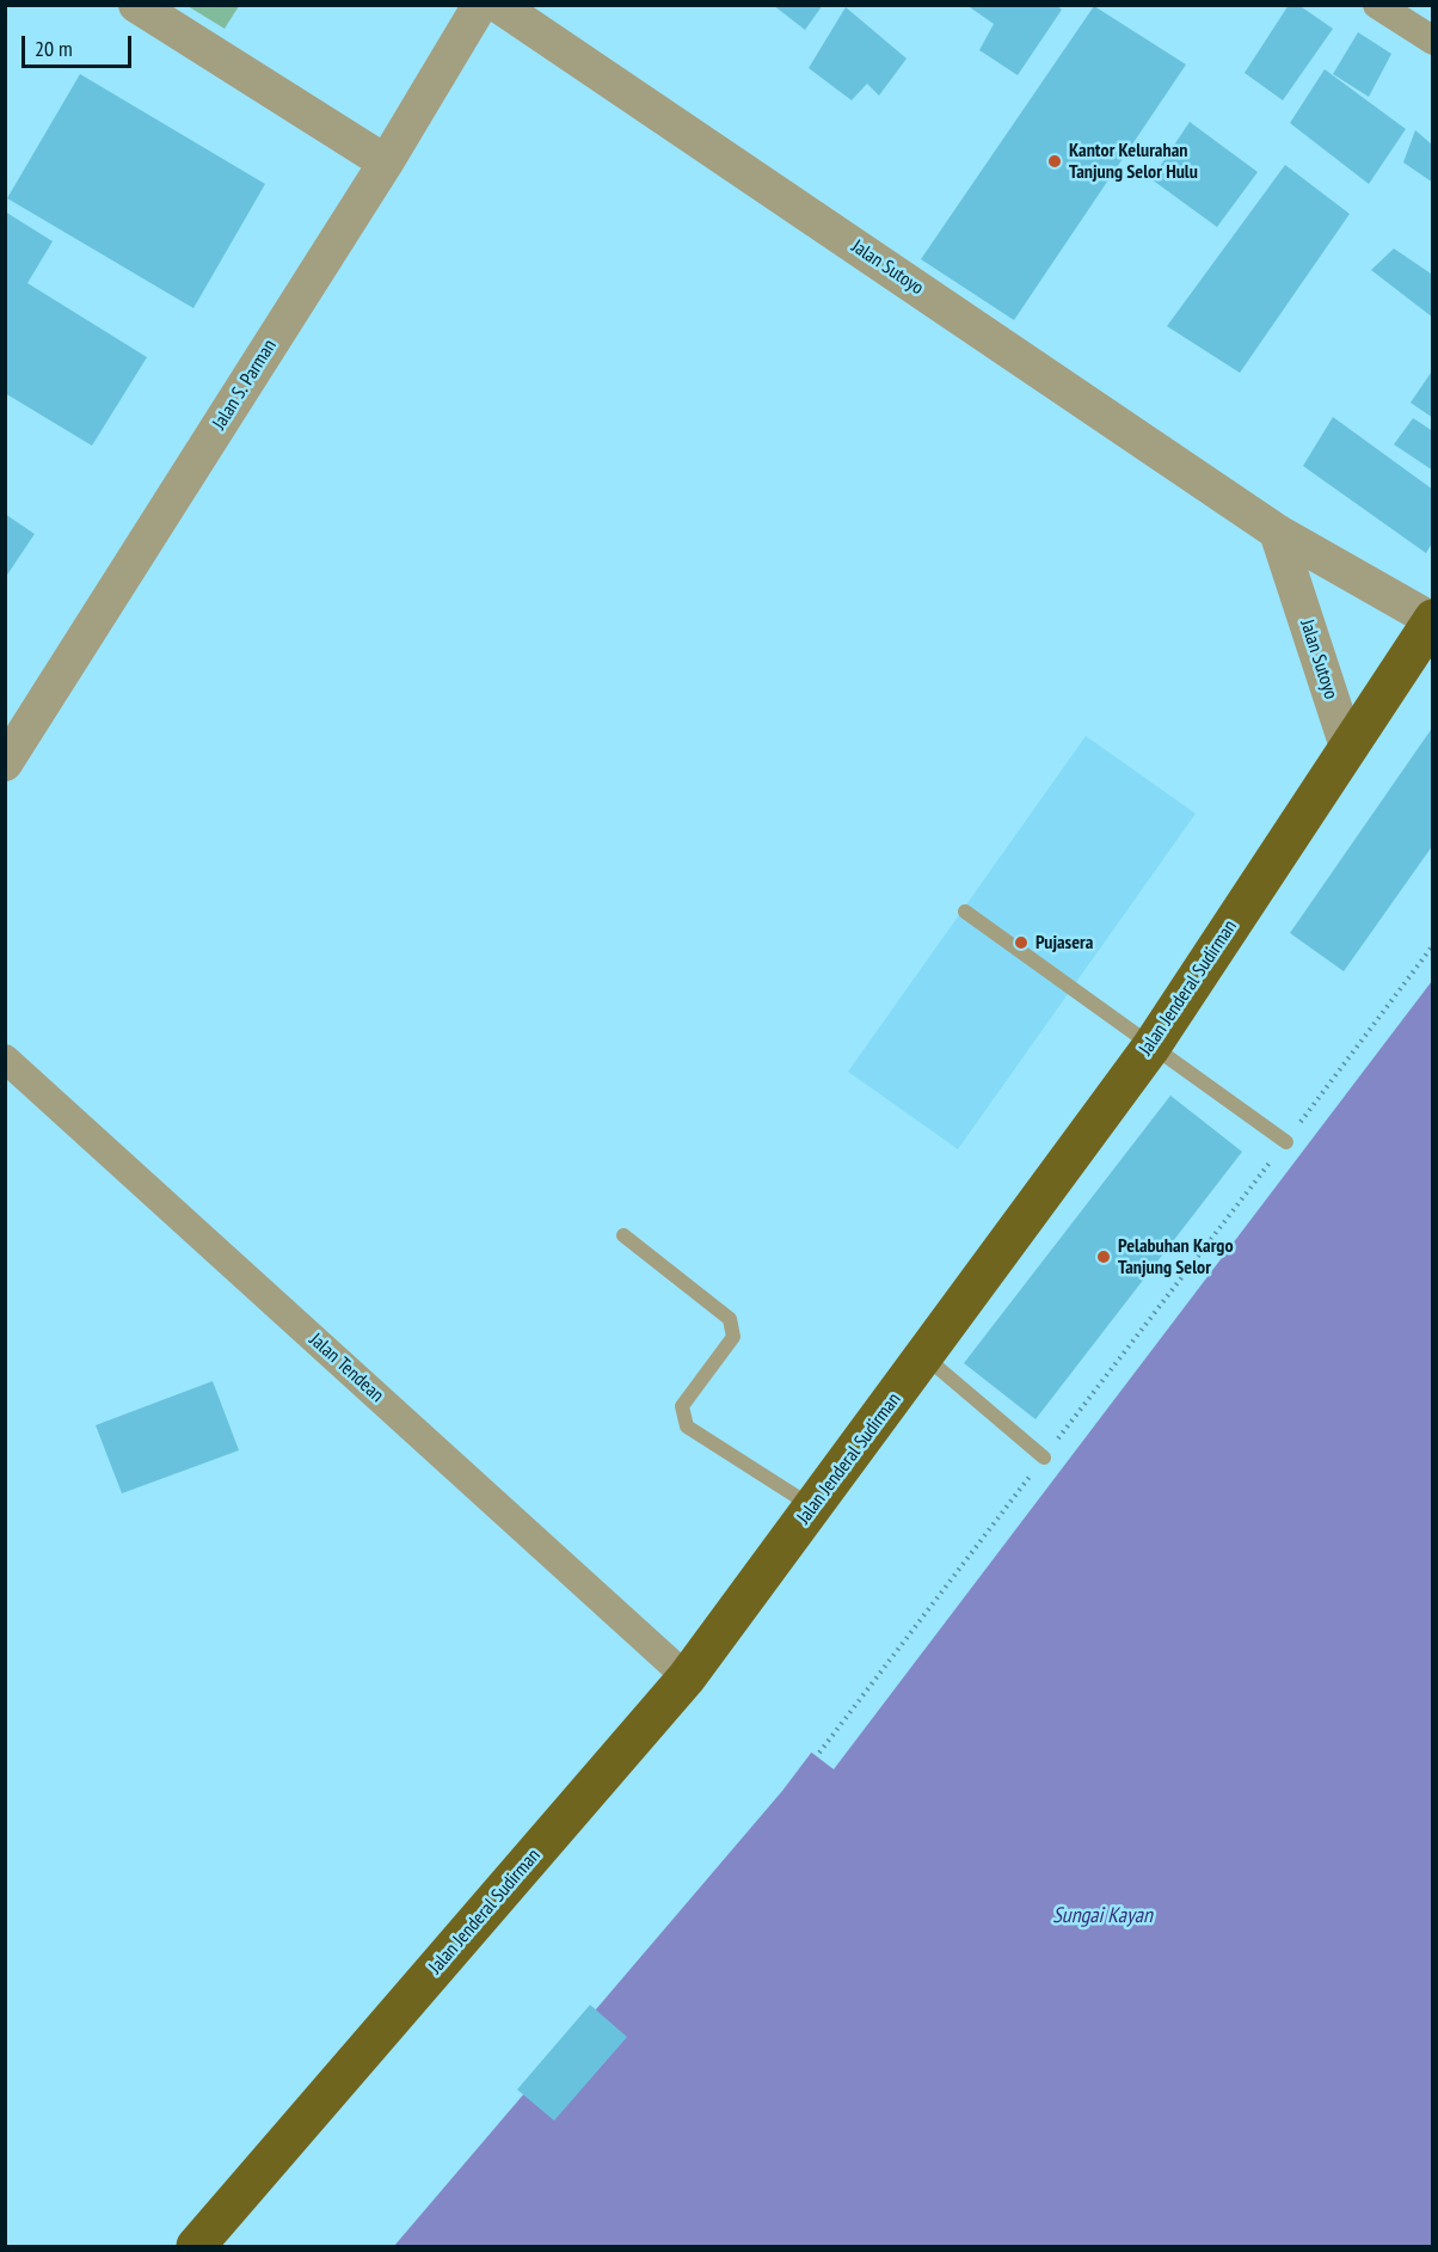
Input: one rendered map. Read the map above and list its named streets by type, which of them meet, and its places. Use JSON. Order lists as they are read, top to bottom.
{
  "streets": {
    "highway": ["Jalan Jenderal Sudirman"],
    "street": ["Jalan Sutoyo", "Jalan S. Parman", "Jalan Tendean"]
  },
  "crossings": [
    ["Jalan Sutoyo", "Jalan Jenderal Sudirman"],
    ["Jalan Jenderal Sudirman", "Jalan Tendean"]
  ],
  "water": ["Sungai Kayan"],
  "places": ["Kantor Kelurahan Tanjung Selor Hulu", "Pujasera", "Pelabuhan Kargo Tanjung Selor"],
  "scale_bar": "20 m"
}
